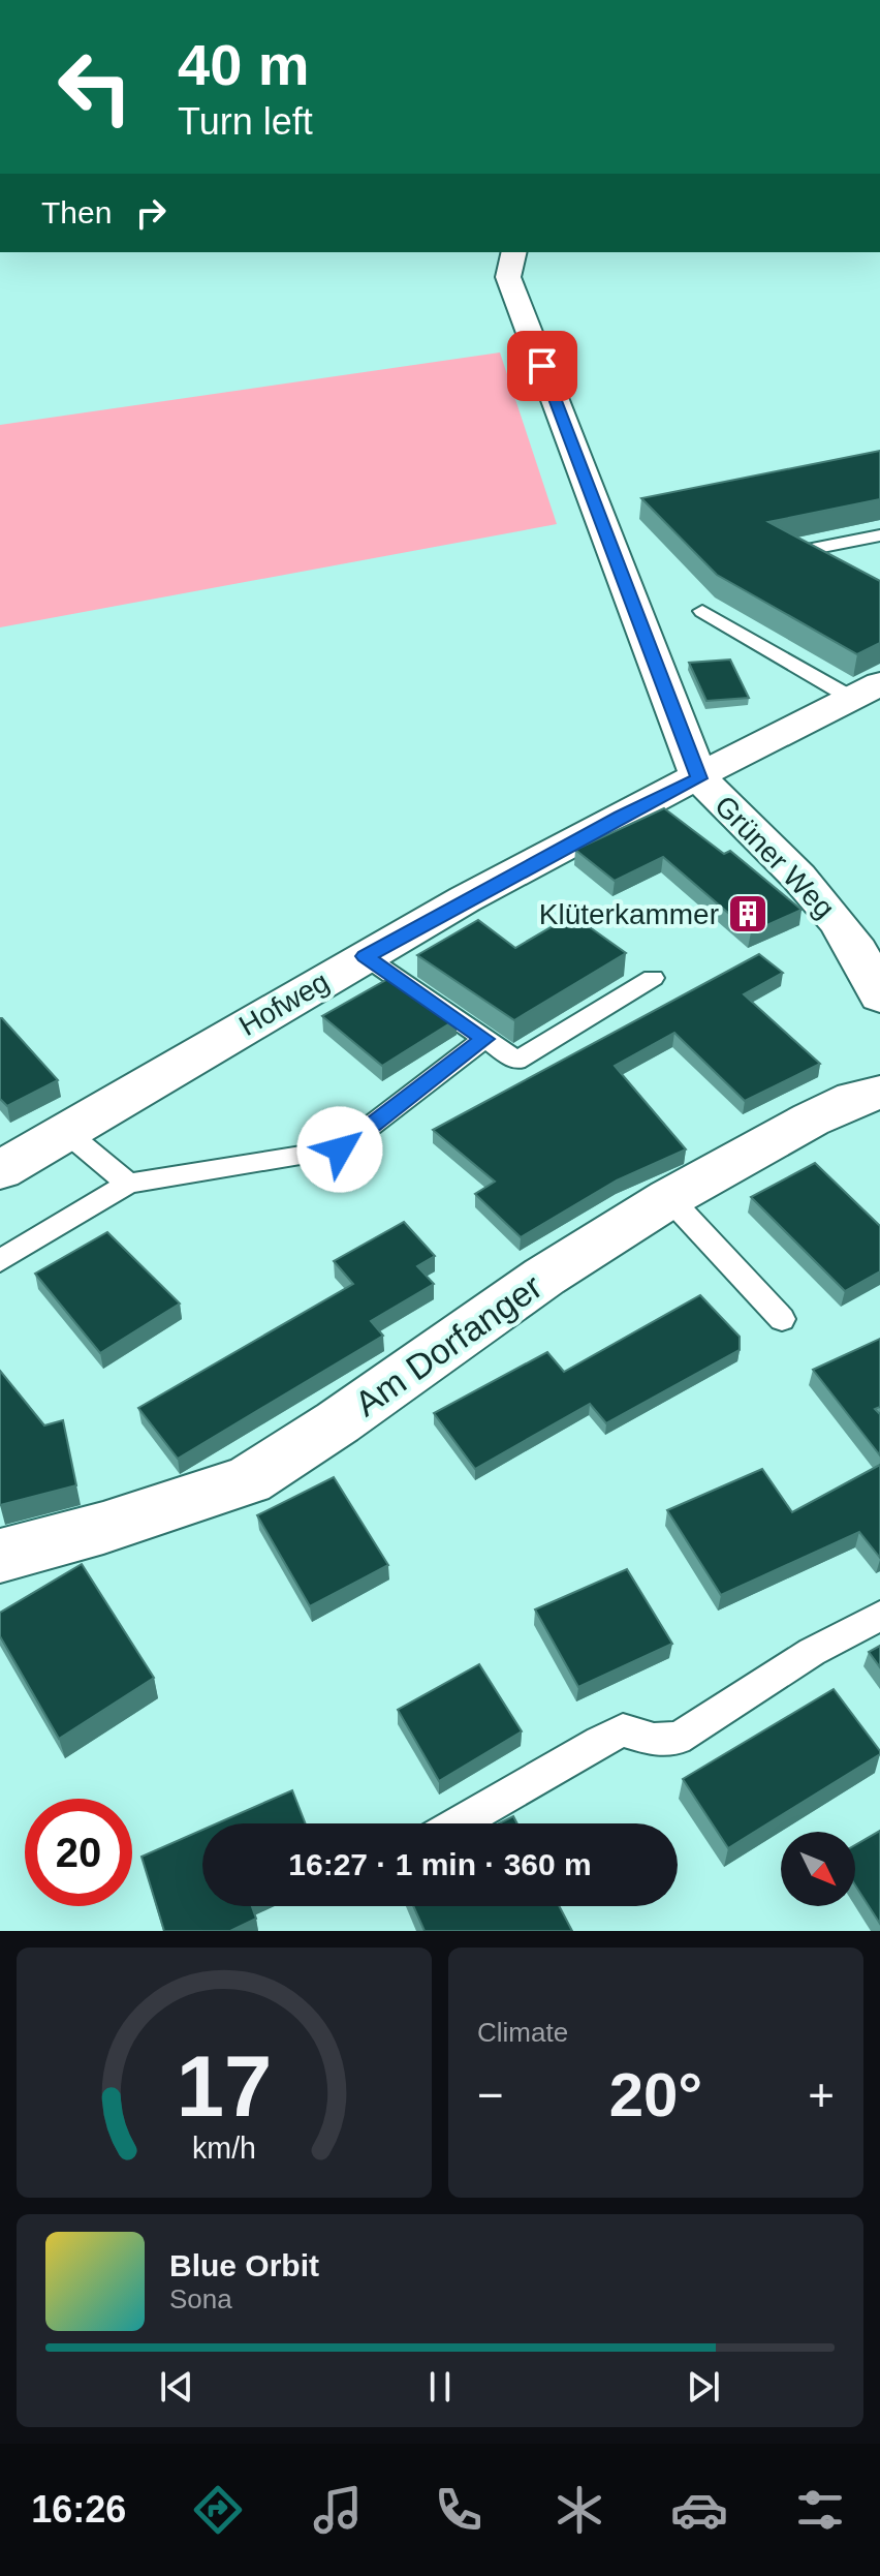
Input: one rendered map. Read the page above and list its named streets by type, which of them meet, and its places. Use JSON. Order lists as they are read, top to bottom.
{
  "streets": {
    "street": ["Grüner Weg", "Hofweg", "Am Dorfanger"]
  },
  "crossings": [
    ["Grüner Weg", "Hofweg"]
  ],
  "places": {
    "building": ["Klüterkammer"]
  },
  "north": "bottom right",
  "page": {
    "turn": ["40 m", "Turn left"],
    "then": "Then",
    "limit": "20",
    "trip": "16:27 · 1 min · 360 m",
    "tile": "Climate",
    "heat": ["−", "20°", "+"],
    "song": ["Blue Orbit", "Sona"],
    "tabs": "16:26",
    "gauge": ["17", "km/h"]
  }
}
